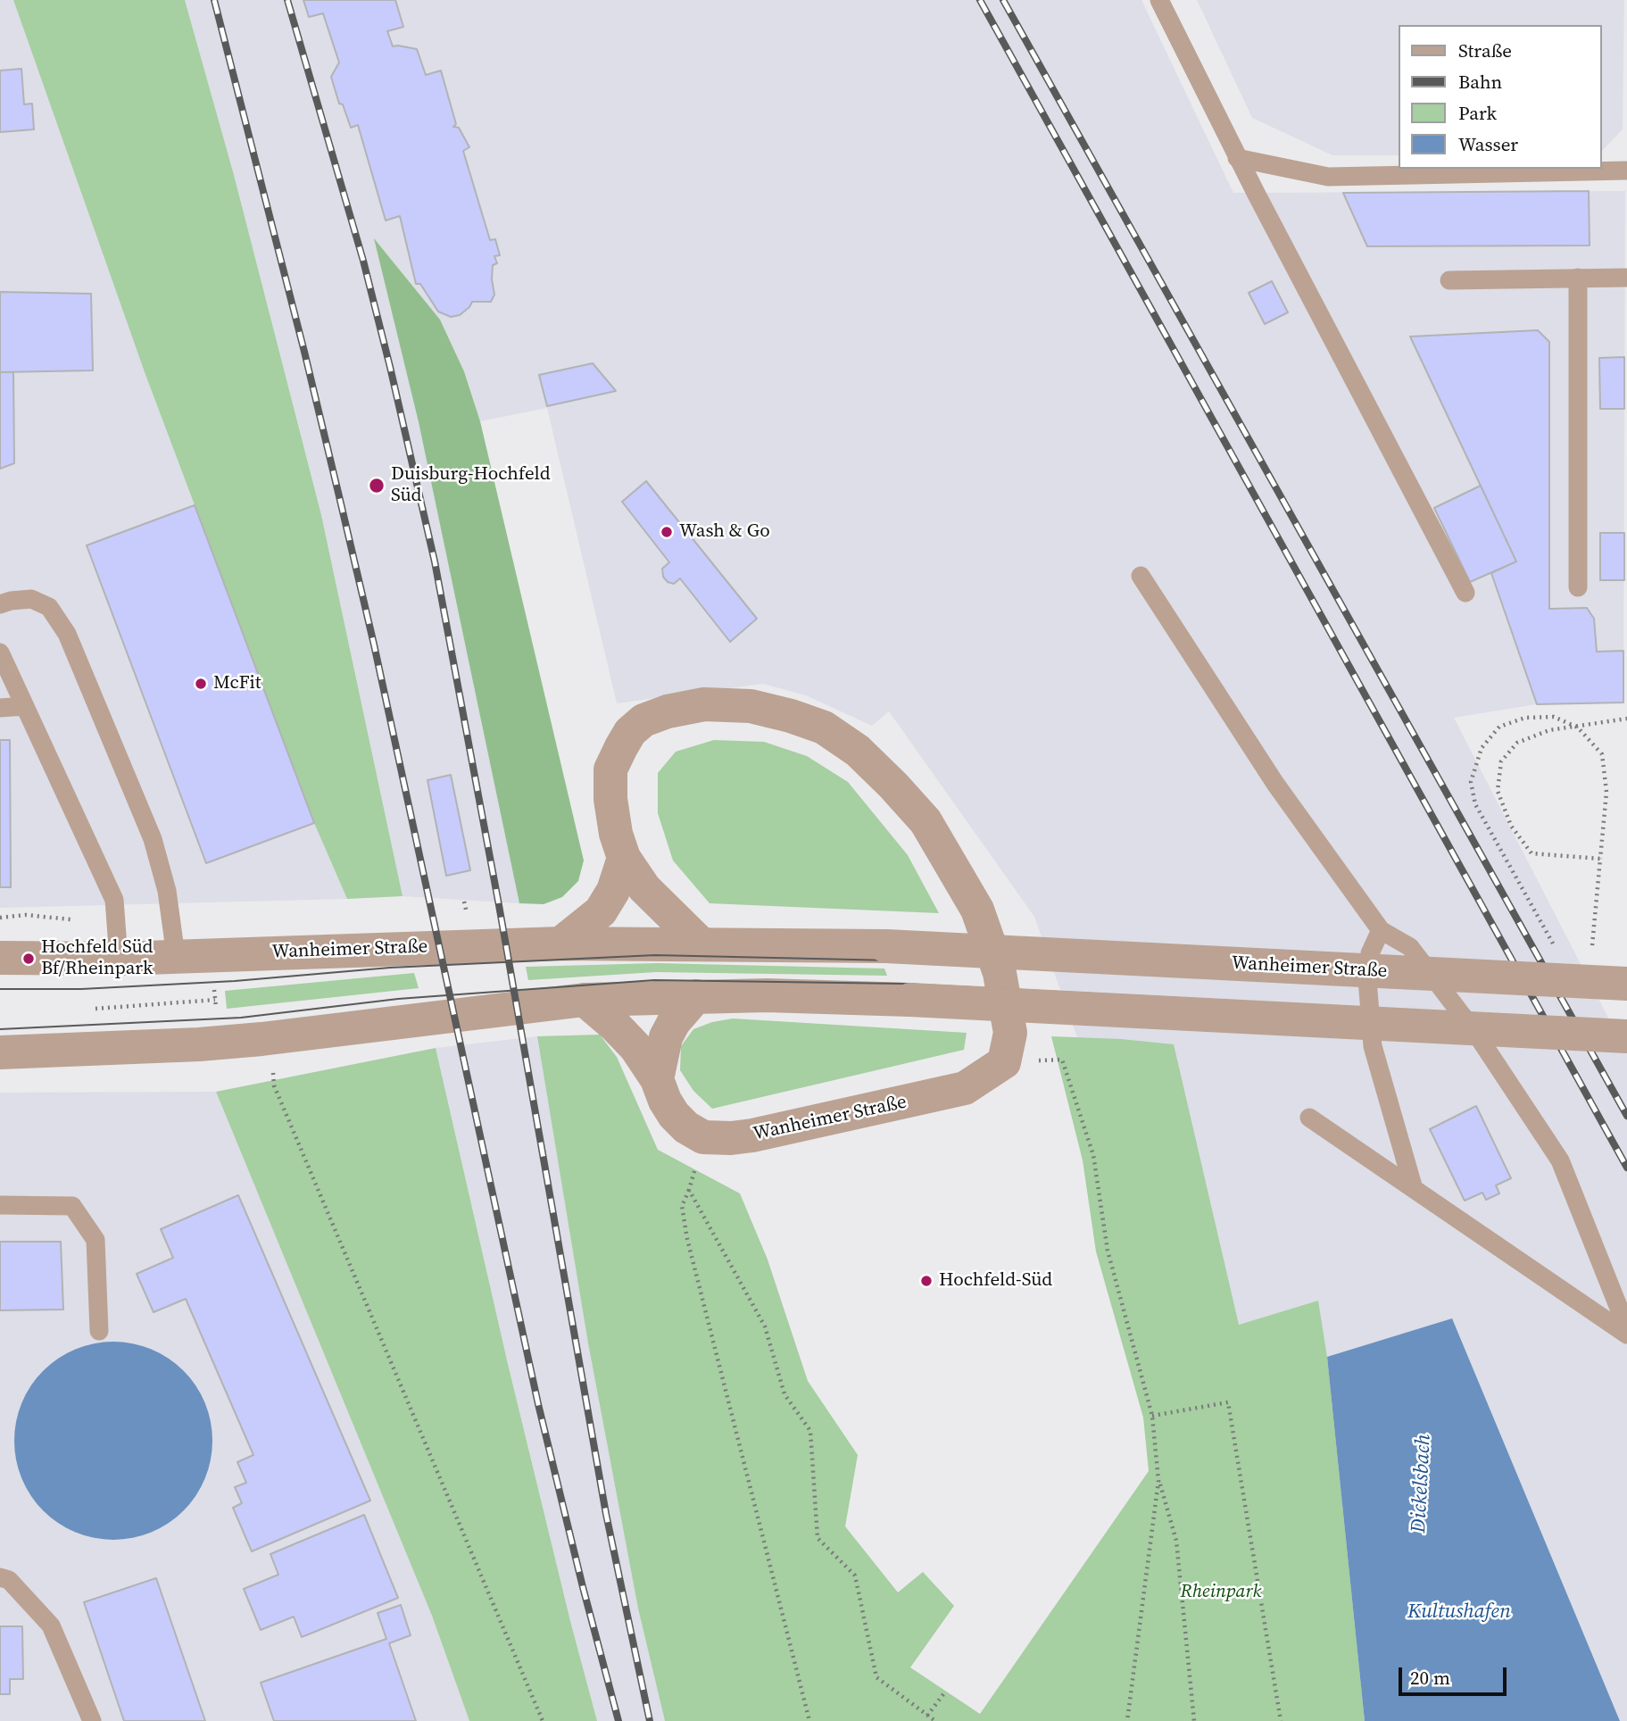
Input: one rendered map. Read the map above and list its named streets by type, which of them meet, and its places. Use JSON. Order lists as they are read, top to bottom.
{
  "streets": {
    "street": ["Wanheimer Straße"]
  },
  "water": ["Dickelsbach", "Kultushafen"],
  "parks": ["Rheinpark"],
  "places": [
    "Duisburg-Hochfeld Süd",
    "Wash & Go",
    "McFit",
    "Hochfeld Süd Bf/Rheinpark",
    "Hochfeld-Süd"
  ],
  "legend": [
    "Straße",
    "Bahn",
    "Park",
    "Wasser"
  ],
  "scale_bar": "20 m"
}
